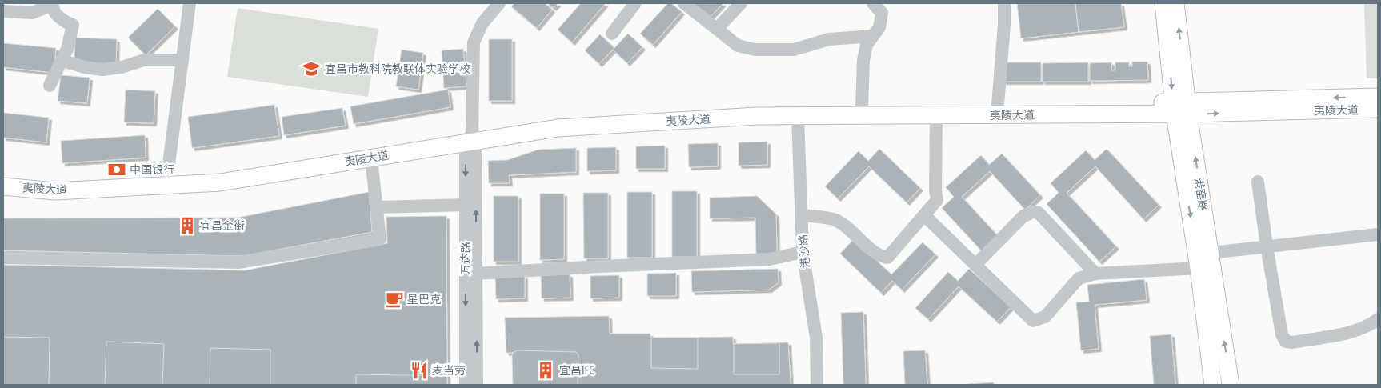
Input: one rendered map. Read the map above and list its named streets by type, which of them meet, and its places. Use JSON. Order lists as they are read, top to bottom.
{
  "streets": {
    "main road": ["夷陵大道", "港窑路"],
    "street": ["港沙路", "万达路"]
  },
  "crossings": [
    ["夷陵大道", "港窑路"],
    ["夷陵大道", "港沙路"],
    ["夷陵大道", "万达路"]
  ],
  "places": {
    "school or university": ["宜昌市教科院教联体实验学校"],
    "bank": ["中国银行"],
    "building": ["宜昌金街", "宜昌IFC"],
    "cafe": ["星巴克"],
    "restaurant": ["麦当劳"]
  }
}
